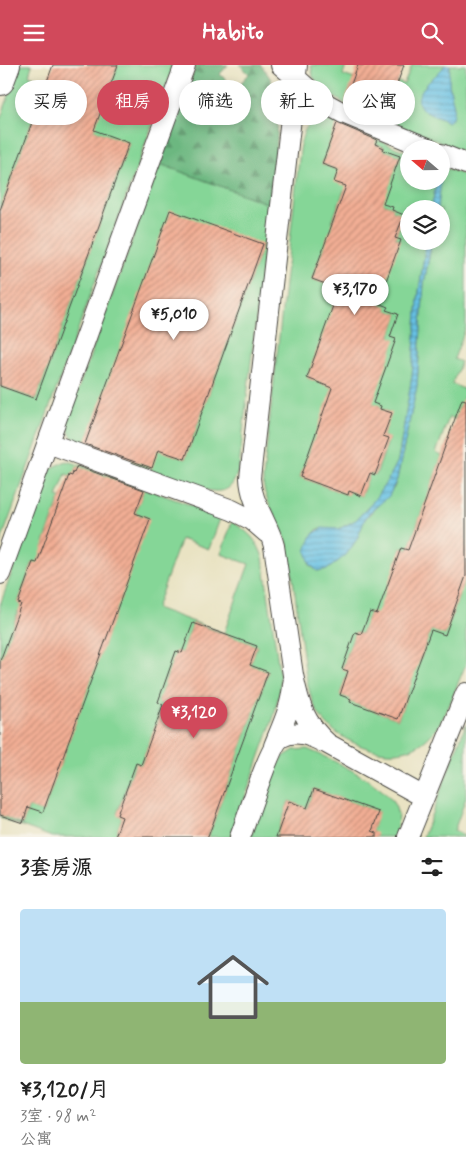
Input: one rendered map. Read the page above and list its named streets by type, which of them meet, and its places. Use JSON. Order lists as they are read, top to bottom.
{
  "north": "left",
  "page": {
    "header": "Habito",
    "chip": [
      "买房",
      "租房",
      "筛选",
      "新上",
      "公寓"
    ],
    "price": ["¥3,170", "¥5,010", "¥3,120"],
    "heading": "3套房源",
    "list": [
      {
        "name": "¥3,120/月",
        "note": "3室 · 98 m² · 公寓"
      }
    ]
  }
}
